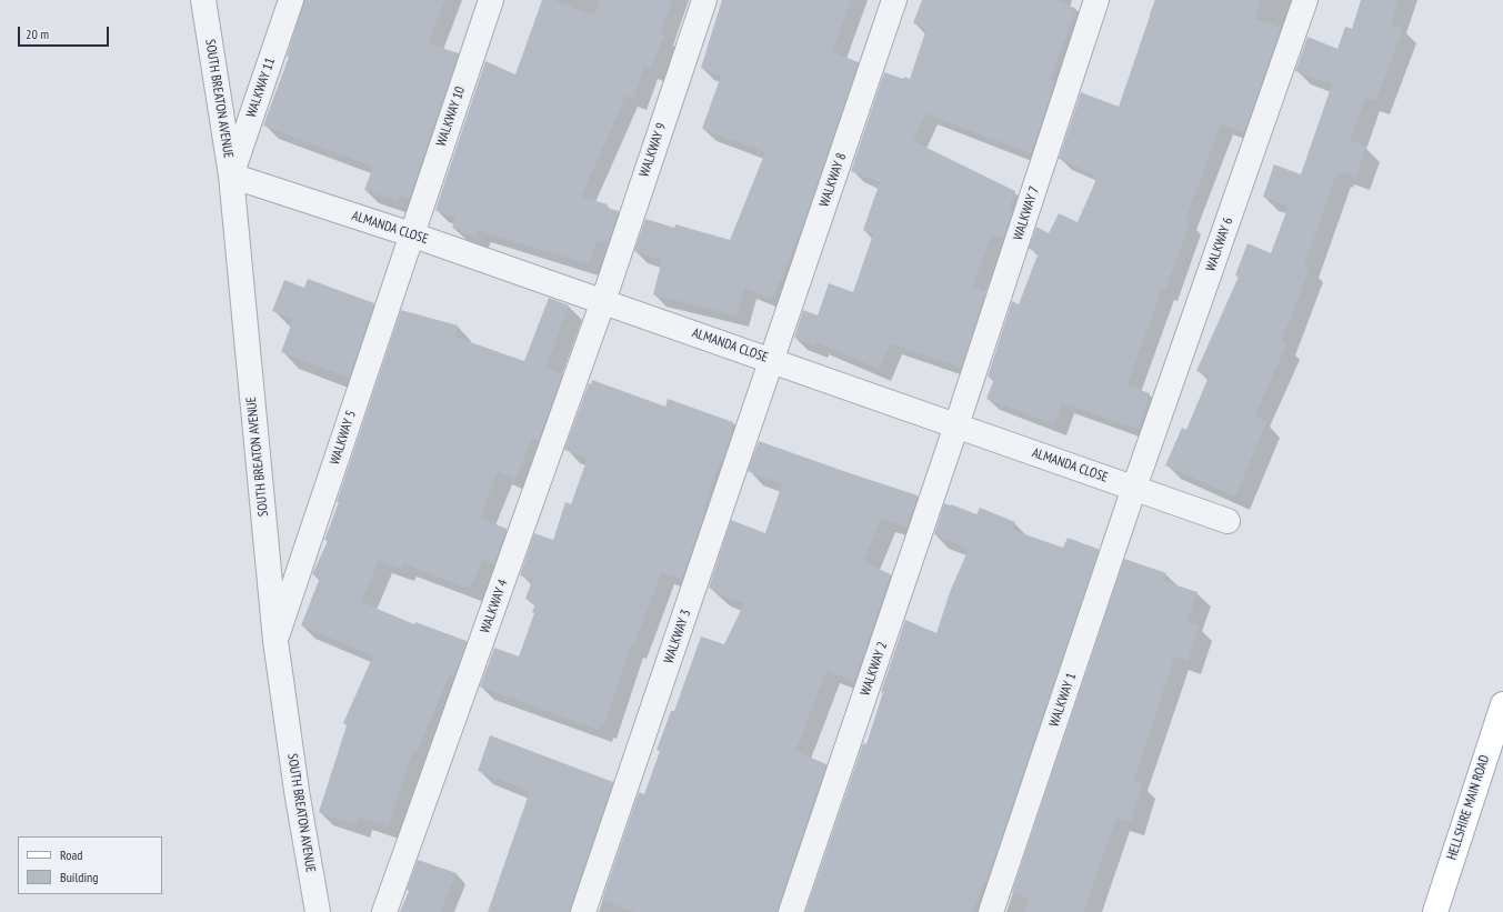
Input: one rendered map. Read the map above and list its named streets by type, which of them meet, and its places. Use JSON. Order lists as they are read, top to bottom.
{
  "streets": {
    "main road": ["HELLSHIRE MAIN ROAD"],
    "street": [
      "WALKWAY 11",
      "SOUTH BREATON AVENUE",
      "WALKWAY 10",
      "WALKWAY 9",
      "WALKWAY 8",
      "WALKWAY 7",
      "ALMANDA CLOSE",
      "WALKWAY 6",
      "WALKWAY 5",
      "WALKWAY 4",
      "WALKWAY 3",
      "WALKWAY 2",
      "WALKWAY 1"
    ]
  },
  "crossings": [
    ["WALKWAY 11", "SOUTH BREATON AVENUE"],
    ["WALKWAY 11", "ALMANDA CLOSE"],
    ["SOUTH BREATON AVENUE", "ALMANDA CLOSE"],
    ["SOUTH BREATON AVENUE", "WALKWAY 5"],
    ["WALKWAY 10", "ALMANDA CLOSE"],
    ["WALKWAY 10", "WALKWAY 5"],
    ["WALKWAY 9", "ALMANDA CLOSE"],
    ["WALKWAY 9", "WALKWAY 4"],
    ["WALKWAY 8", "ALMANDA CLOSE"],
    ["WALKWAY 8", "WALKWAY 3"],
    ["WALKWAY 7", "ALMANDA CLOSE"],
    ["WALKWAY 7", "WALKWAY 2"],
    ["ALMANDA CLOSE", "WALKWAY 6"],
    ["ALMANDA CLOSE", "WALKWAY 5"],
    ["ALMANDA CLOSE", "WALKWAY 4"],
    ["ALMANDA CLOSE", "WALKWAY 3"],
    ["ALMANDA CLOSE", "WALKWAY 2"],
    ["ALMANDA CLOSE", "WALKWAY 1"],
    ["WALKWAY 6", "WALKWAY 1"]
  ],
  "legend": ["Road", "Building"],
  "scale_bar": "20 m"
}
